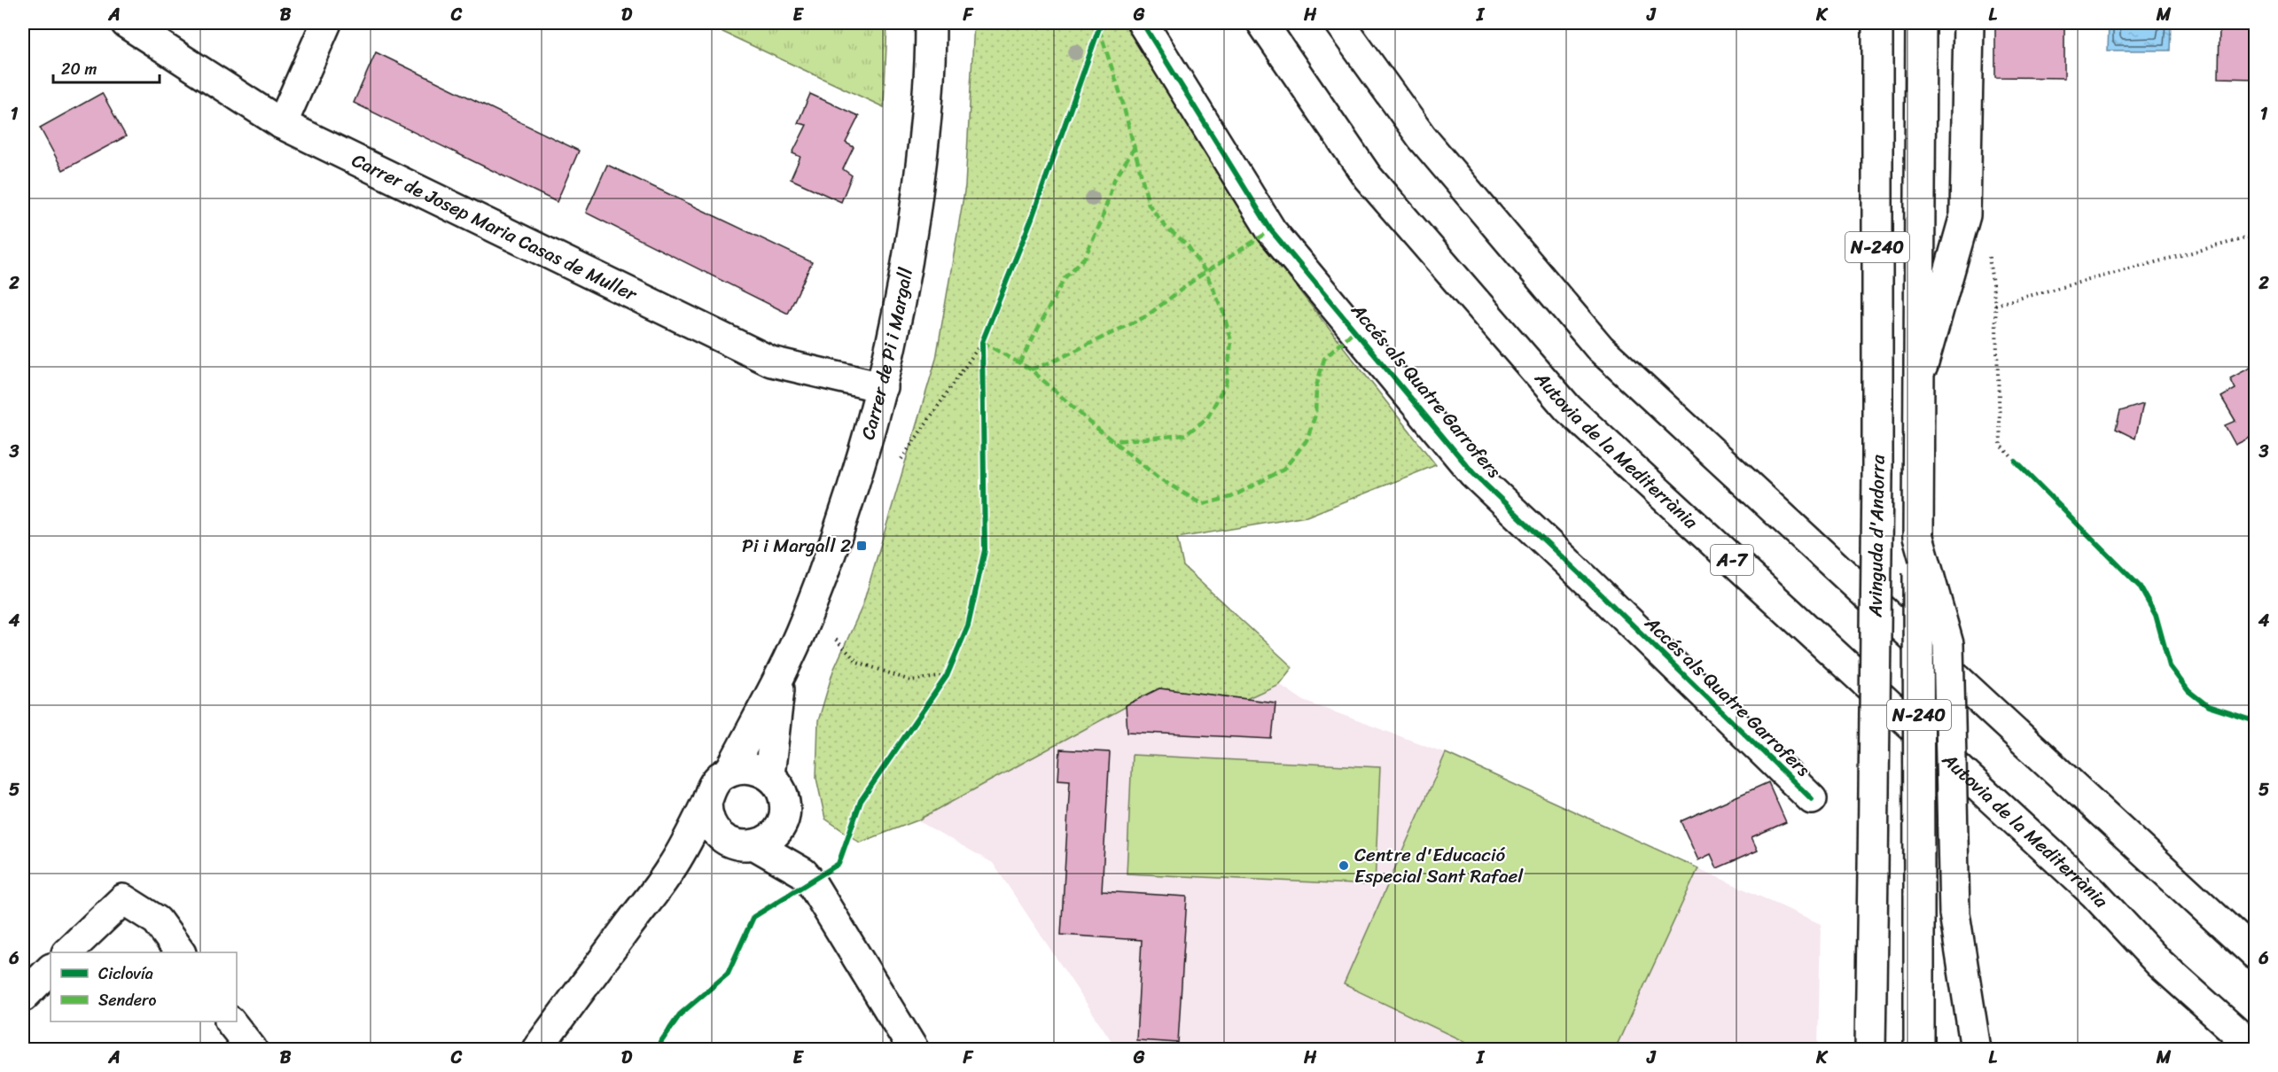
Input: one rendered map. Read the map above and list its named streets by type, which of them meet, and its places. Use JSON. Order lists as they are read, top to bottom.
{
  "streets": {
    "main road": [
      "Carrer de Josep Maria Casas de Muller",
      "N-240",
      "Carrer de Pi i Margall",
      "Accés als Quatre Garrofers",
      "Autovia de la Mediterrània",
      "Avinguda d'Andorra",
      "A-7"
    ]
  },
  "crossings": [
    ["Carrer de Josep Maria Casas de Muller", "Carrer de Pi i Margall"]
  ],
  "places": {
    "transit": ["Pi i Margall 2"],
    "other": ["Centre d'Educació Especial Sant Rafael"]
  },
  "legend": ["Ciclovía", "Sendero"],
  "scale_bar": "20 m",
  "grid": {
    "columns": [
      "A",
      "B",
      "C",
      "D",
      "E",
      "F",
      "G",
      "H",
      "I",
      "J",
      "K",
      "L",
      "M"
    ],
    "rows": [
      "1",
      "2",
      "3",
      "4",
      "5",
      "6"
    ]
  }
}
